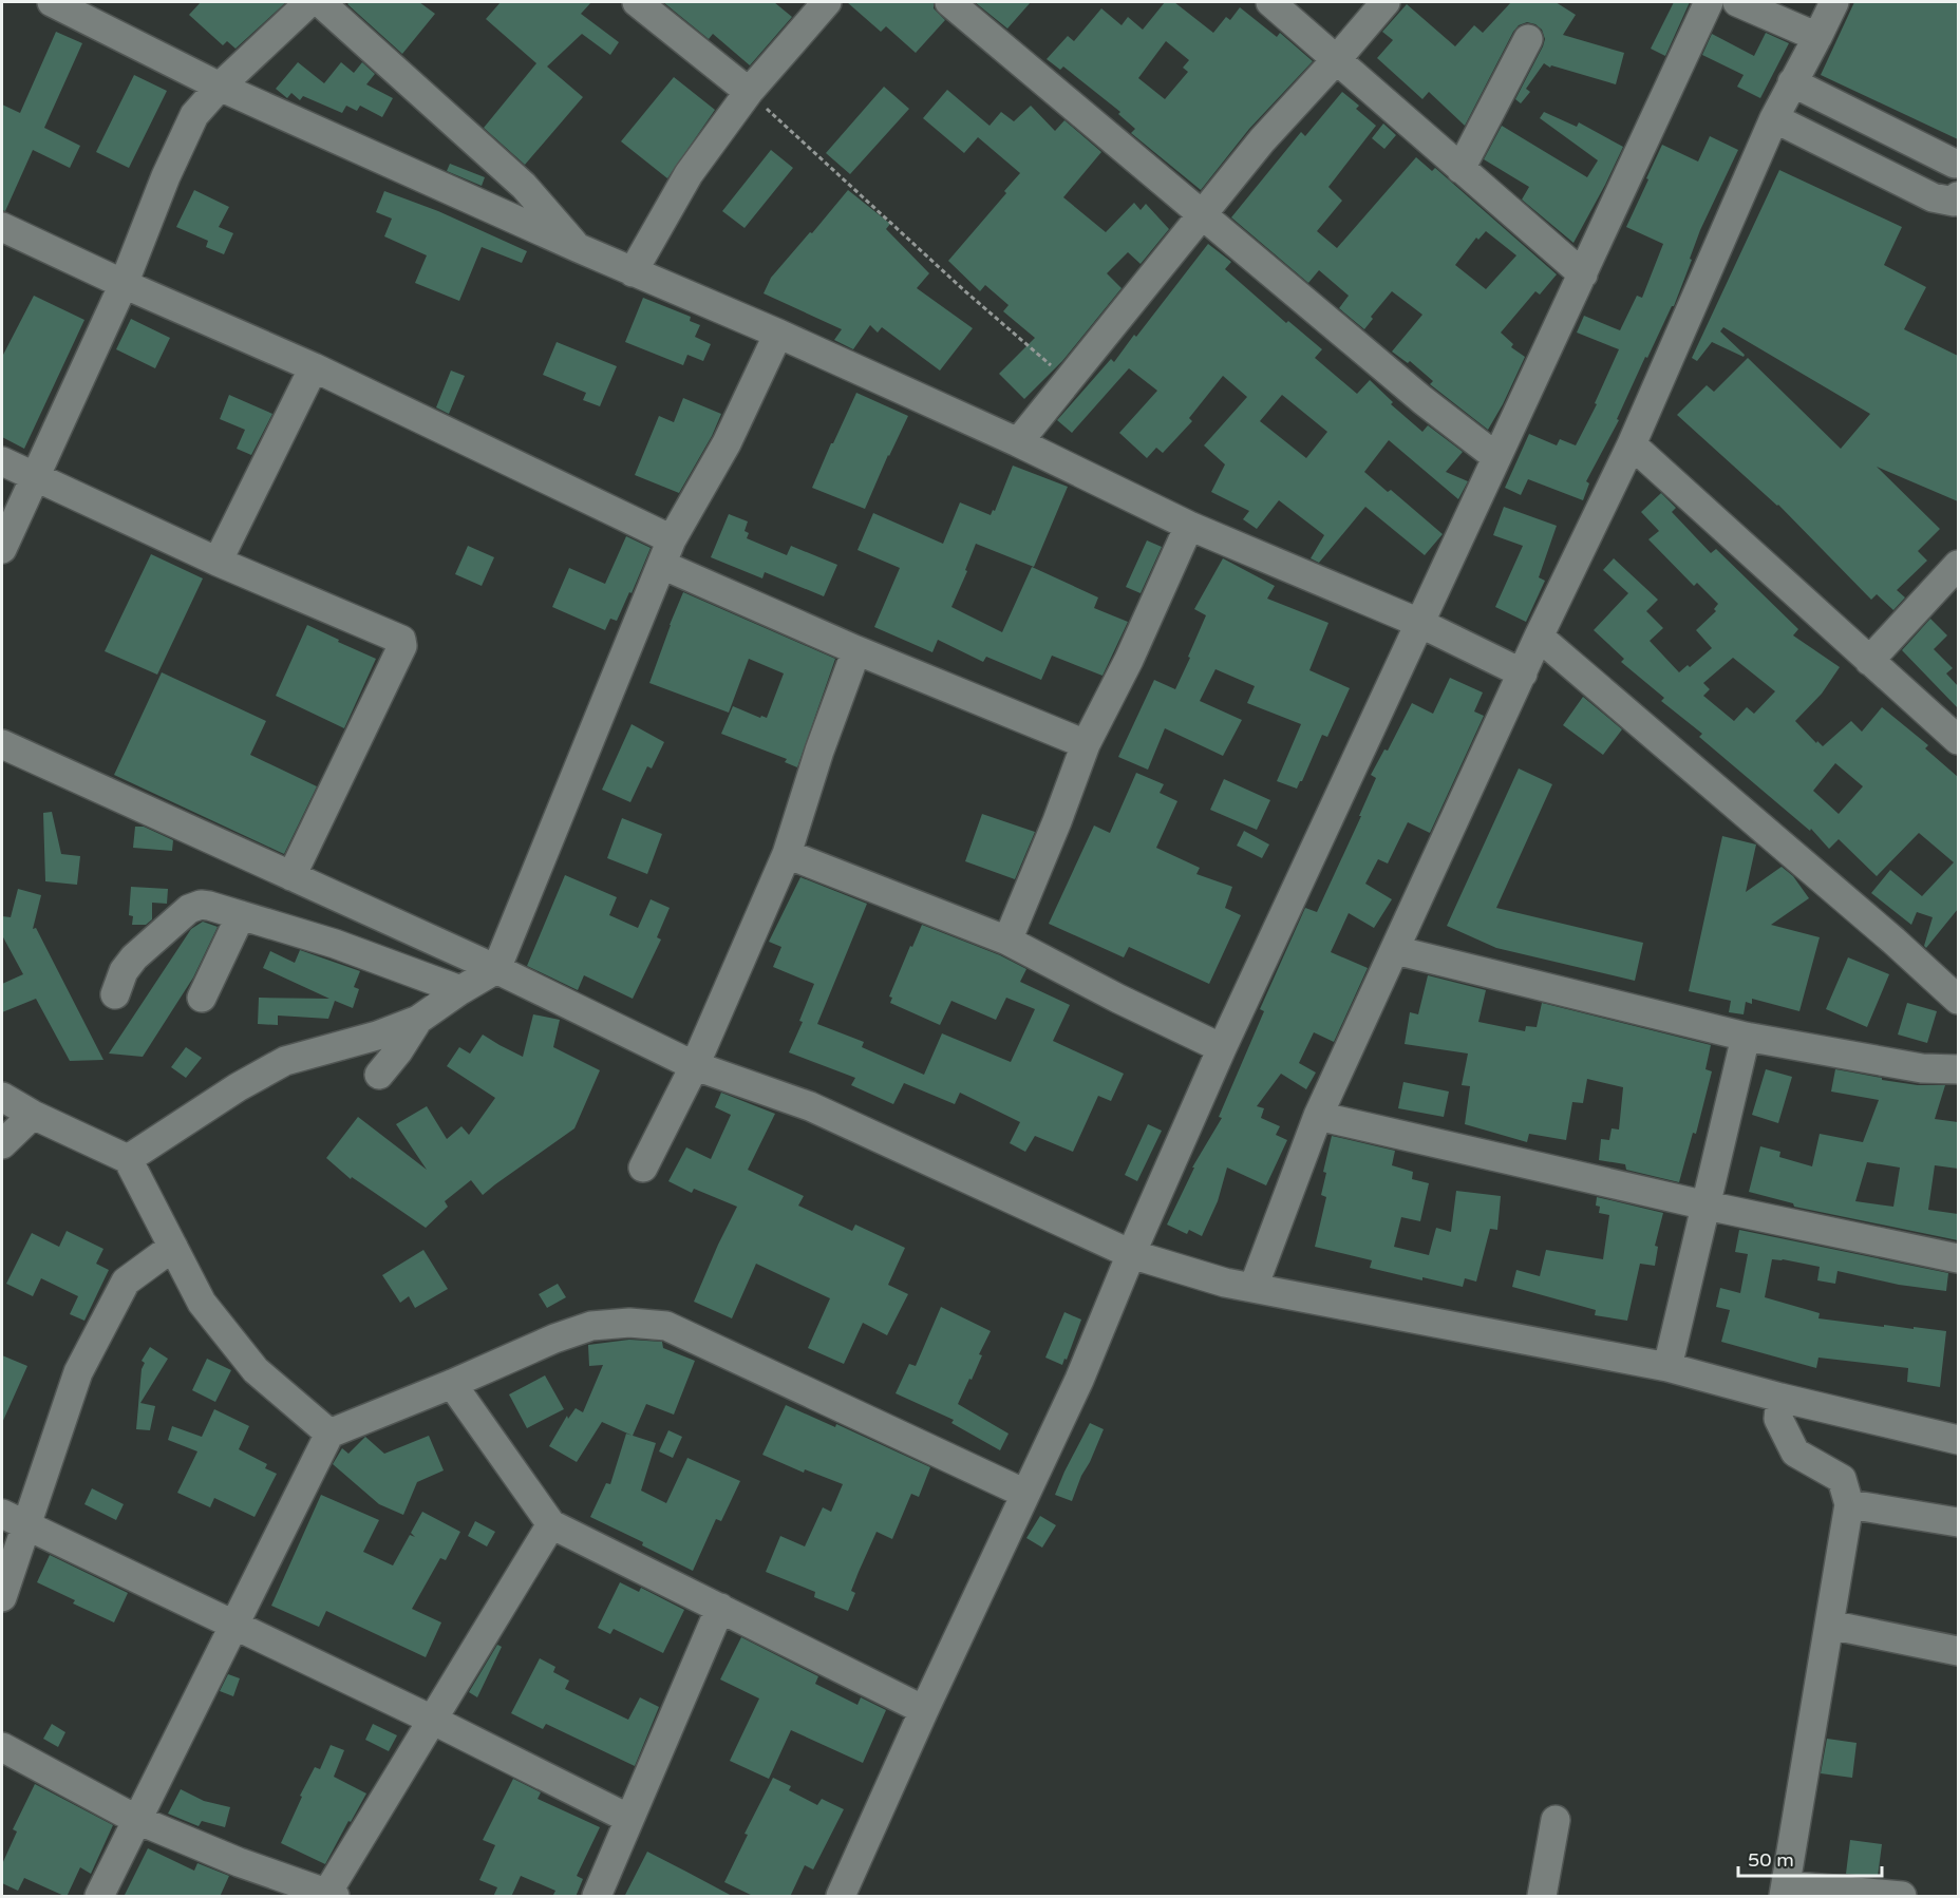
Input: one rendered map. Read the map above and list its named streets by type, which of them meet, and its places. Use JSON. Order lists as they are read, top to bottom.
{
  "scale_bar": "50 m"
}
